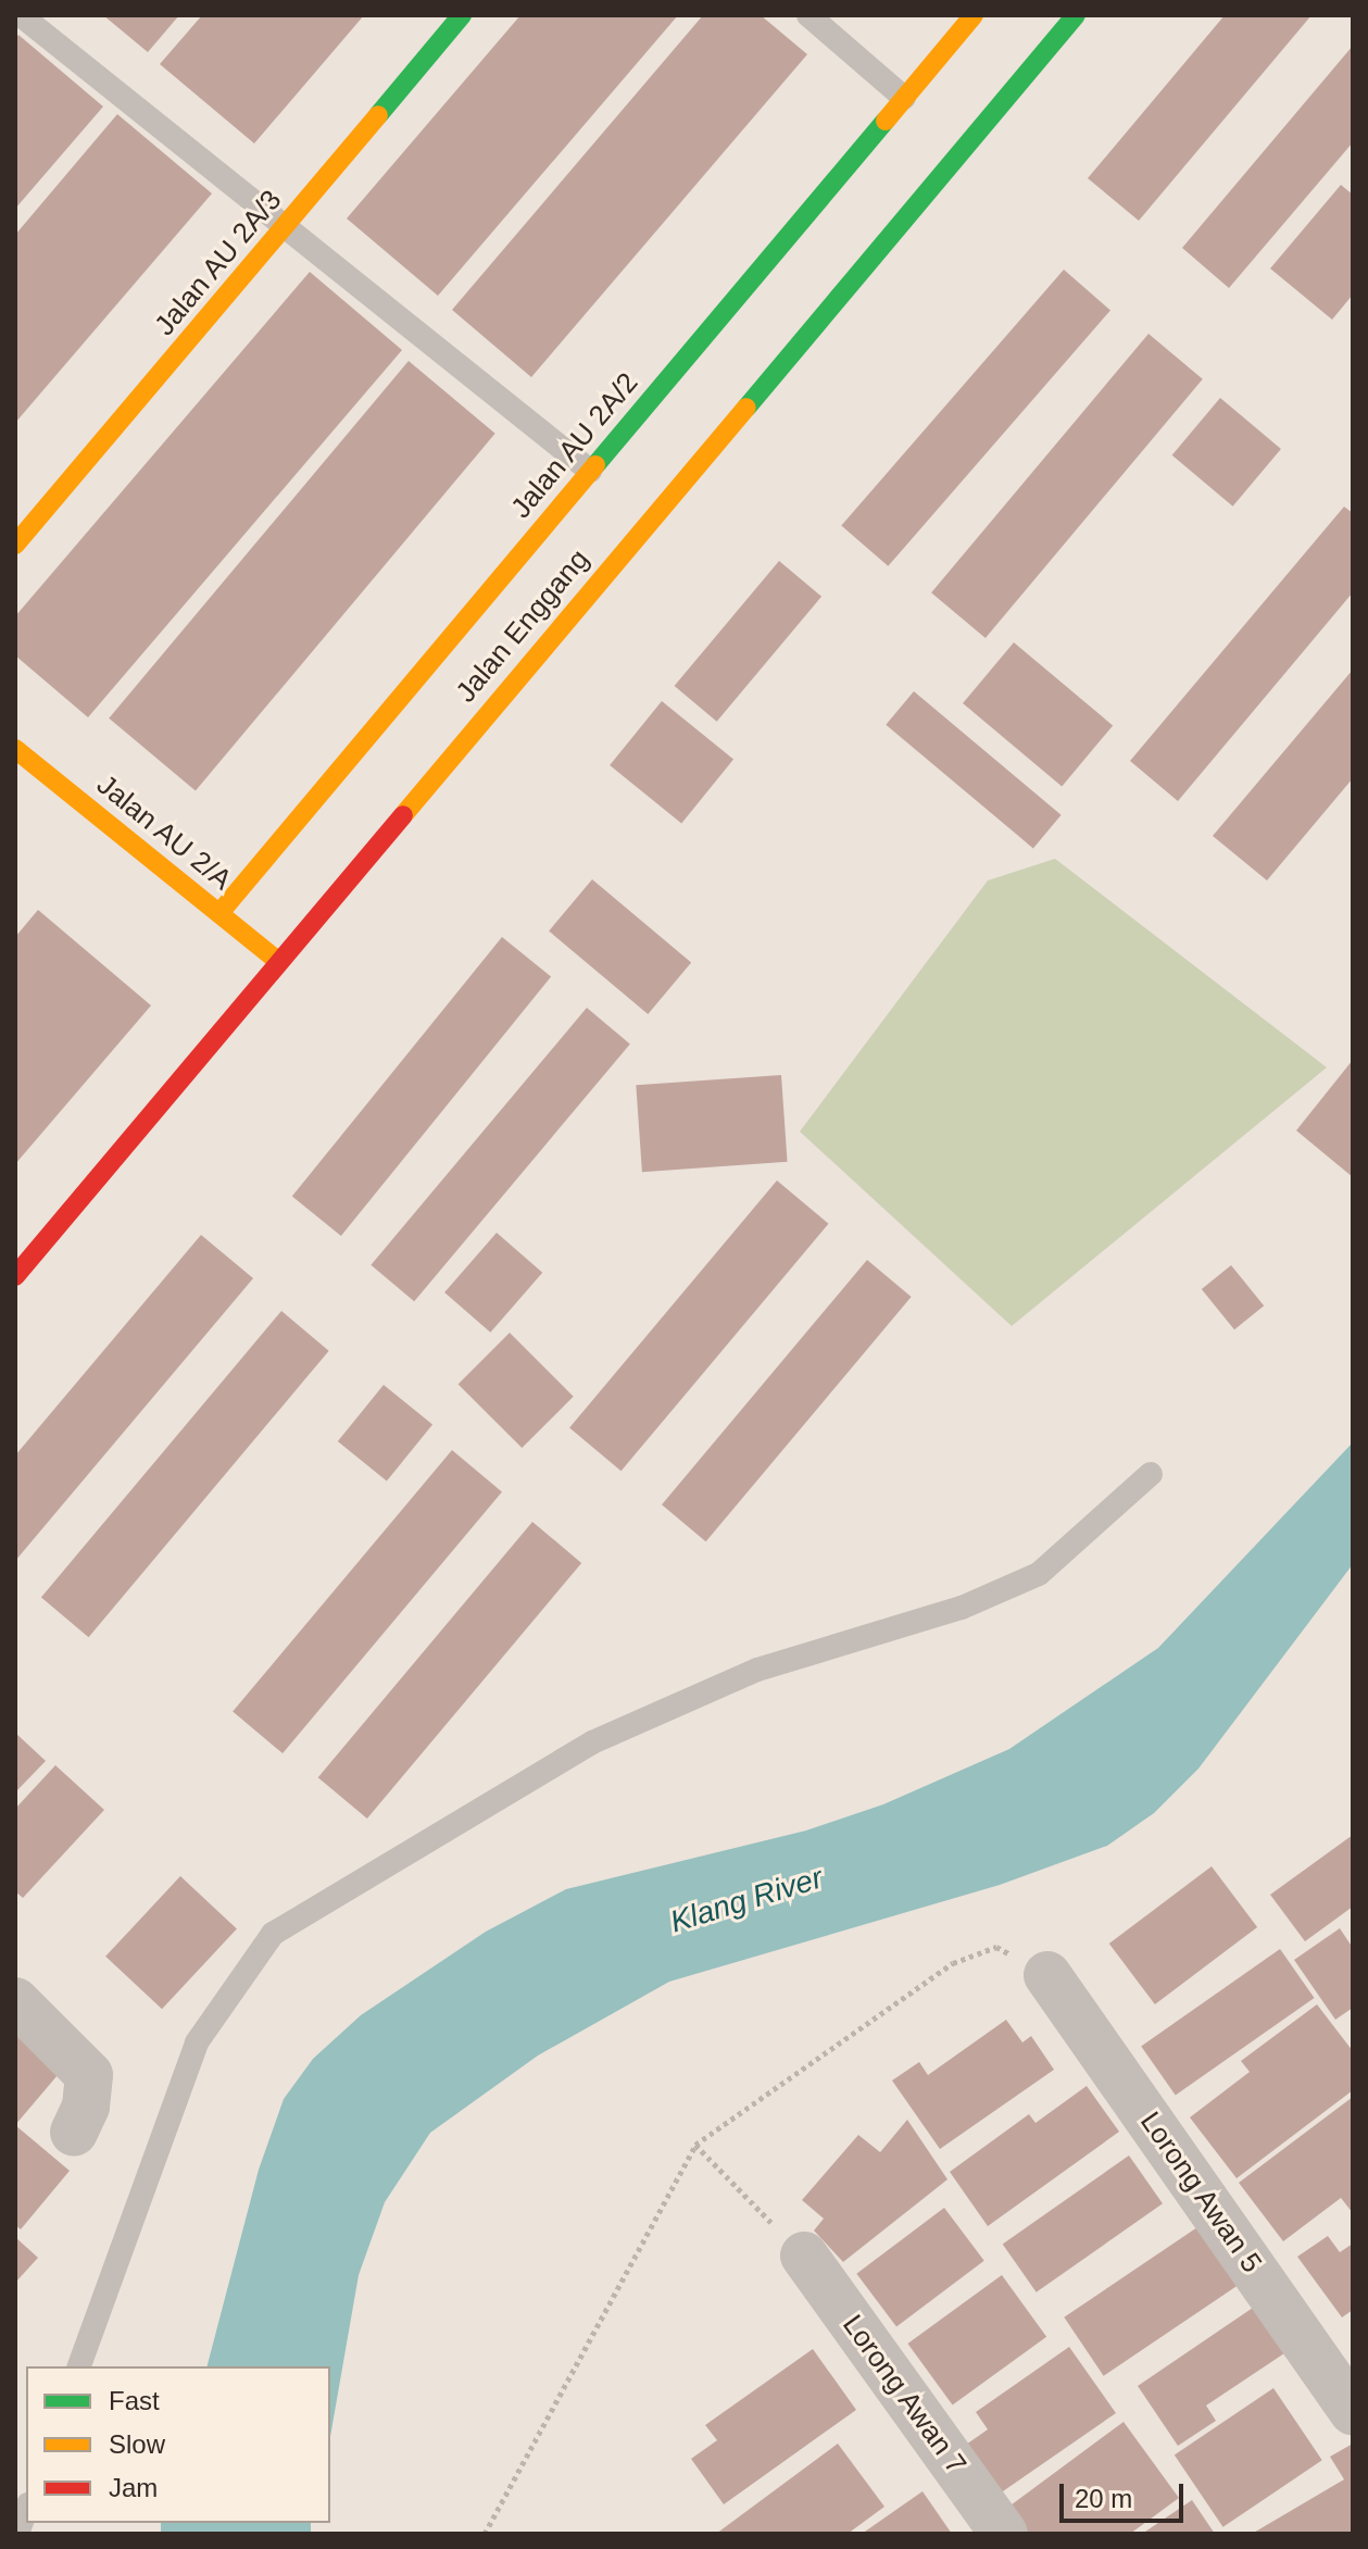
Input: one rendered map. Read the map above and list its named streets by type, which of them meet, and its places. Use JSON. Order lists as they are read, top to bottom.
{
  "streets": {
    "street": [
      "Jalan AU 2A/3",
      "Jalan AU 2A/2",
      "Jalan Enggang",
      "Jalan AU 2/A",
      "Lorong Awan 5",
      "Lorong Awan 7"
    ]
  },
  "crossings": [
    ["Jalan AU 2A/2", "Jalan AU 2/A"],
    ["Jalan Enggang", "Jalan AU 2/A"]
  ],
  "water": ["Klang River"],
  "legend": ["Fast", "Slow", "Jam"],
  "scale_bar": "20 m"
}
